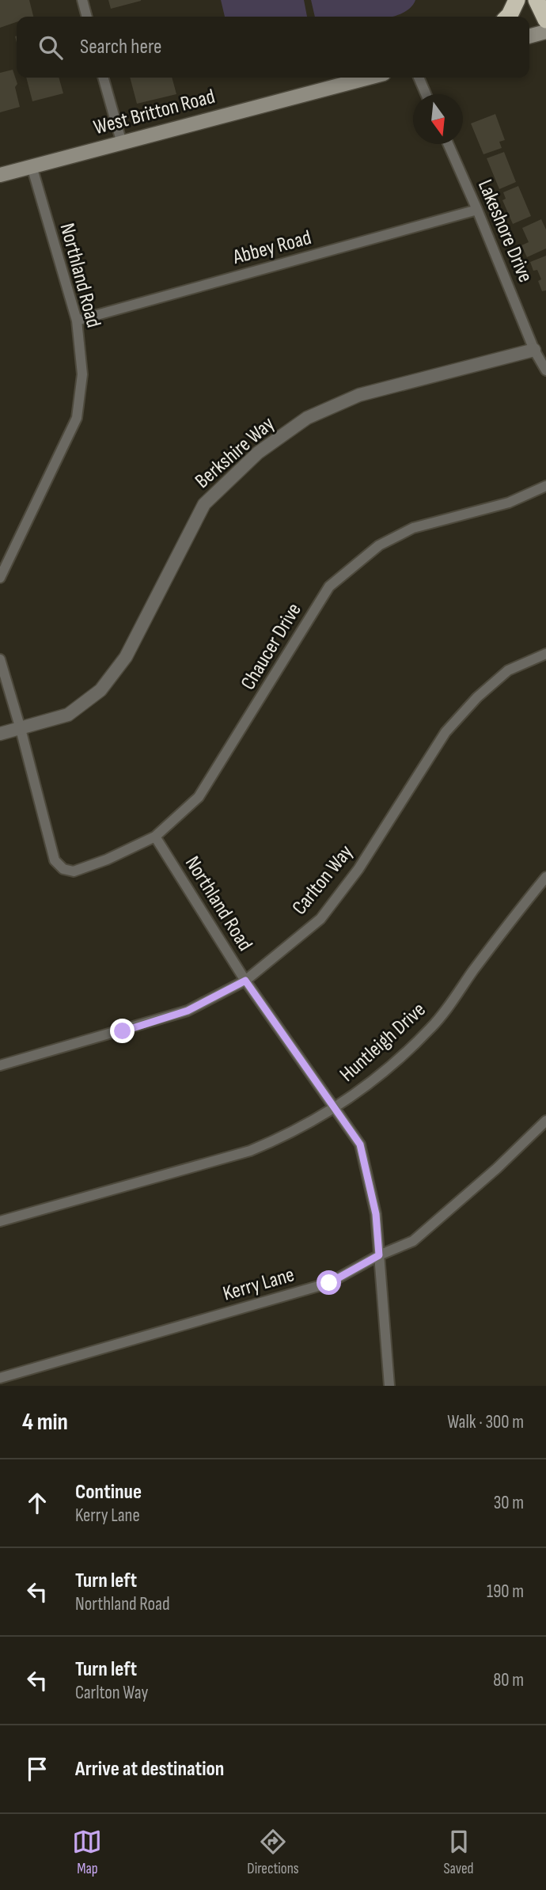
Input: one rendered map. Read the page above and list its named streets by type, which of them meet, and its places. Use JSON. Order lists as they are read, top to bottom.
{
  "streets": {
    "main road": ["West Britton Road"],
    "street": [
      "Lakeshore Drive",
      "Abbey Road",
      "Northland Road",
      "Berkshire Way",
      "Chaucer Drive",
      "Carlton Way",
      "Huntleigh Drive",
      "Kerry Lane"
    ]
  },
  "crossings": [
    ["West Britton Road", "Northland Road"],
    ["Lakeshore Drive", "Abbey Road"],
    ["Lakeshore Drive", "Berkshire Way"],
    ["Abbey Road", "Northland Road"],
    ["Northland Road", "Chaucer Drive"],
    ["Northland Road", "Carlton Way"],
    ["Northland Road", "Huntleigh Drive"],
    ["Northland Road", "Kerry Lane"],
    ["Berkshire Way", "Chaucer Drive"]
  ],
  "north": "bottom",
  "page": {
    "search": "Search here",
    "heading": ["4 min", "Walk · 300 m"],
    "list": [
      ["Continue", "Kerry Lane", "30 m"],
      ["Turn left", "Northland Road", "190 m"],
      ["Turn left", "Carlton Way", "80 m"],
      "Arrive at destination"
    ],
    "nav": ["Map", "Directions", "Saved"]
  }
}
